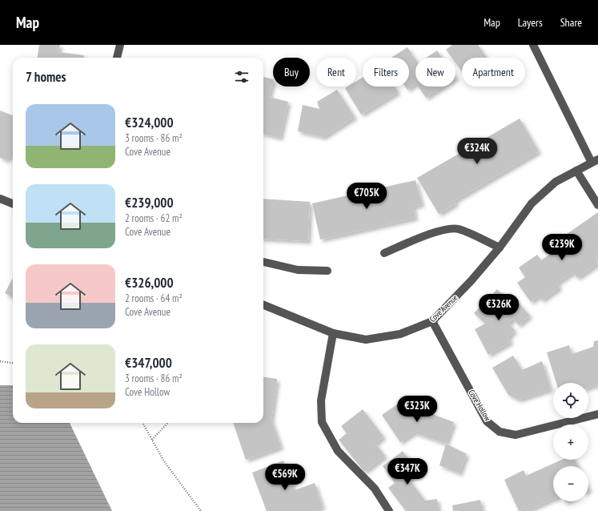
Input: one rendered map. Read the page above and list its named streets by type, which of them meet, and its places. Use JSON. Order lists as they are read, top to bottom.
{
  "streets": {
    "street": ["Cove Avenue", "Cove Hollow"]
  },
  "crossings": [
    ["Cove Avenue", "Cove Hollow"]
  ],
  "page": {
    "header": "Map",
    "nav": ["Map", "Layers", "Share"],
    "chip": [
      "Buy",
      "Rent",
      "Filters",
      "New",
      "Apartment"
    ],
    "heading": "7 homes",
    "list": [
      {
        "name": "€324,000",
        "note": "3 rooms · 86 m² · Cove Avenue"
      },
      {
        "name": "€239,000",
        "note": "2 rooms · 62 m² · Cove Avenue"
      },
      {
        "name": "€326,000",
        "note": "2 rooms · 64 m² · Cove Avenue"
      },
      {
        "name": "€347,000",
        "note": "3 rooms · 86 m² · Cove Hollow"
      }
    ],
    "price": [
      "€324K",
      "€705K",
      "€239K",
      "€326K",
      "€323K",
      "€347K",
      "€569K"
    ],
    "map_buttons": ["+", "−"]
  }
}
